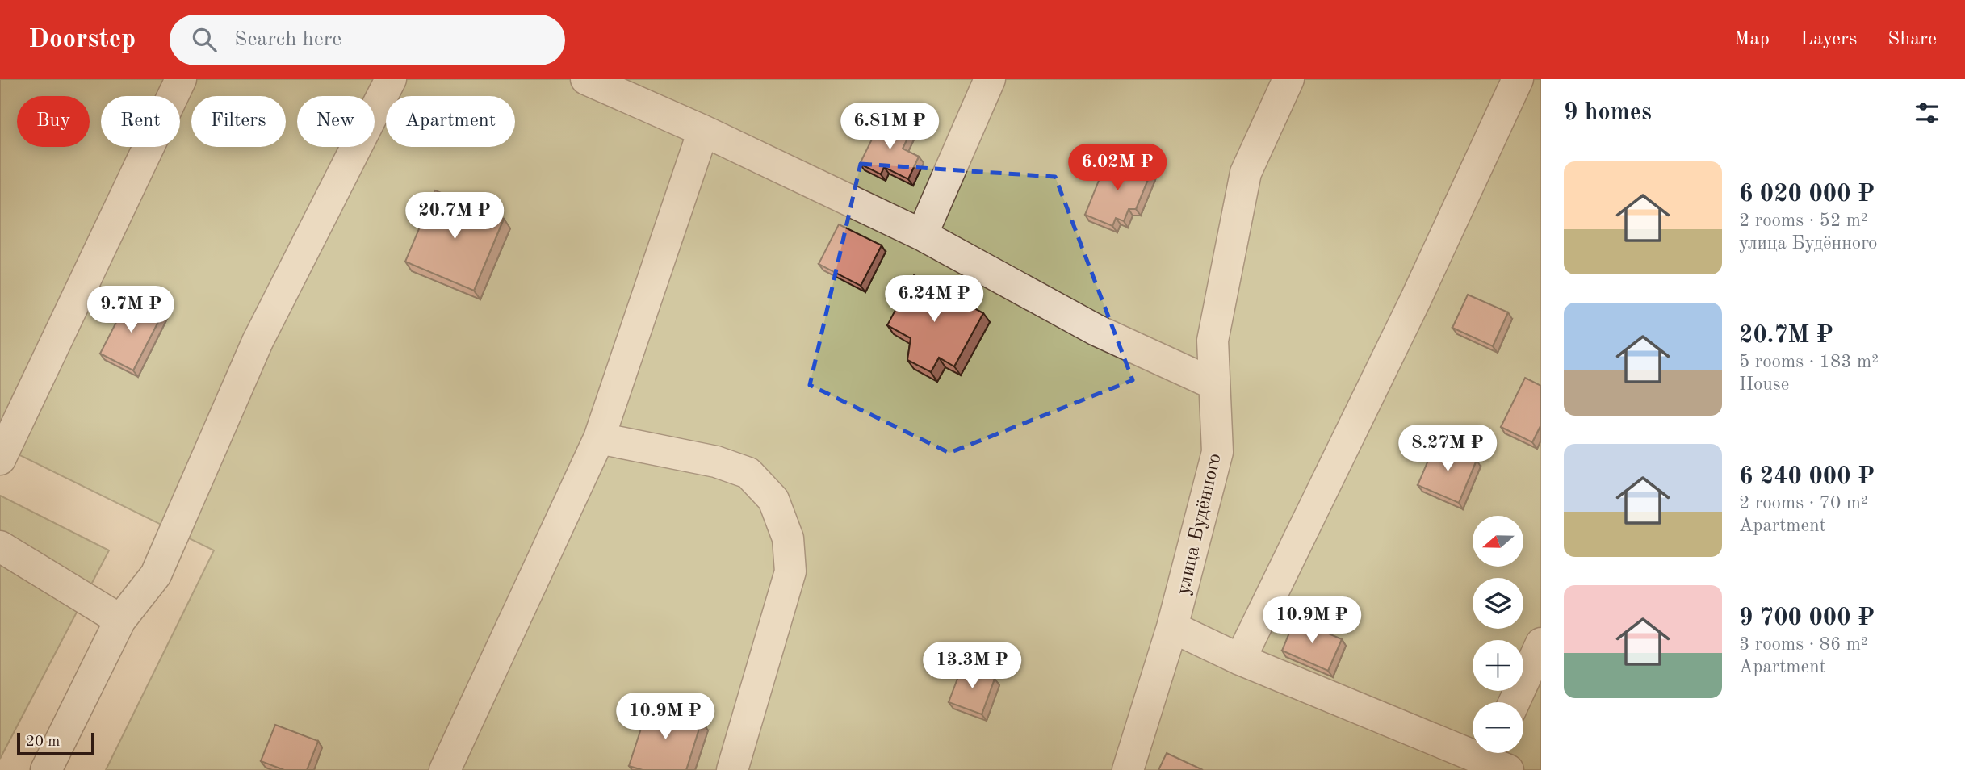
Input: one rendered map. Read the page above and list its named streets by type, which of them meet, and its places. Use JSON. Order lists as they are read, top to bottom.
{
  "streets": {
    "street": ["улица Будённого"]
  },
  "scale_bar": "20 m",
  "north": "left",
  "page": {
    "header": "Doorstep",
    "search": "Search here",
    "nav": ["Map", "Layers", "Share"],
    "heading": "9 homes",
    "chip": [
      "Buy",
      "Rent",
      "Filters",
      "New",
      "Apartment"
    ],
    "price": [
      "6.81M ₽",
      "6.02M ₽",
      "20.7M ₽",
      "6.24M ₽",
      "9.7M ₽",
      "8.27M ₽",
      "10.9M ₽",
      "13.3M ₽",
      "10.9M ₽"
    ],
    "list": [
      {
        "name": "6 020 000 ₽",
        "note": "2 rooms · 52 m² · улица Будённого"
      },
      {
        "name": "20.7M ₽",
        "note": "5 rooms · 183 m² · House"
      },
      {
        "name": "6 240 000 ₽",
        "note": "2 rooms · 70 m² · Apartment"
      },
      {
        "name": "9 700 000 ₽",
        "note": "3 rooms · 86 m² · Apartment"
      }
    ],
    "map_buttons": ["+", "−"],
    "scale": "20 m"
  }
}
